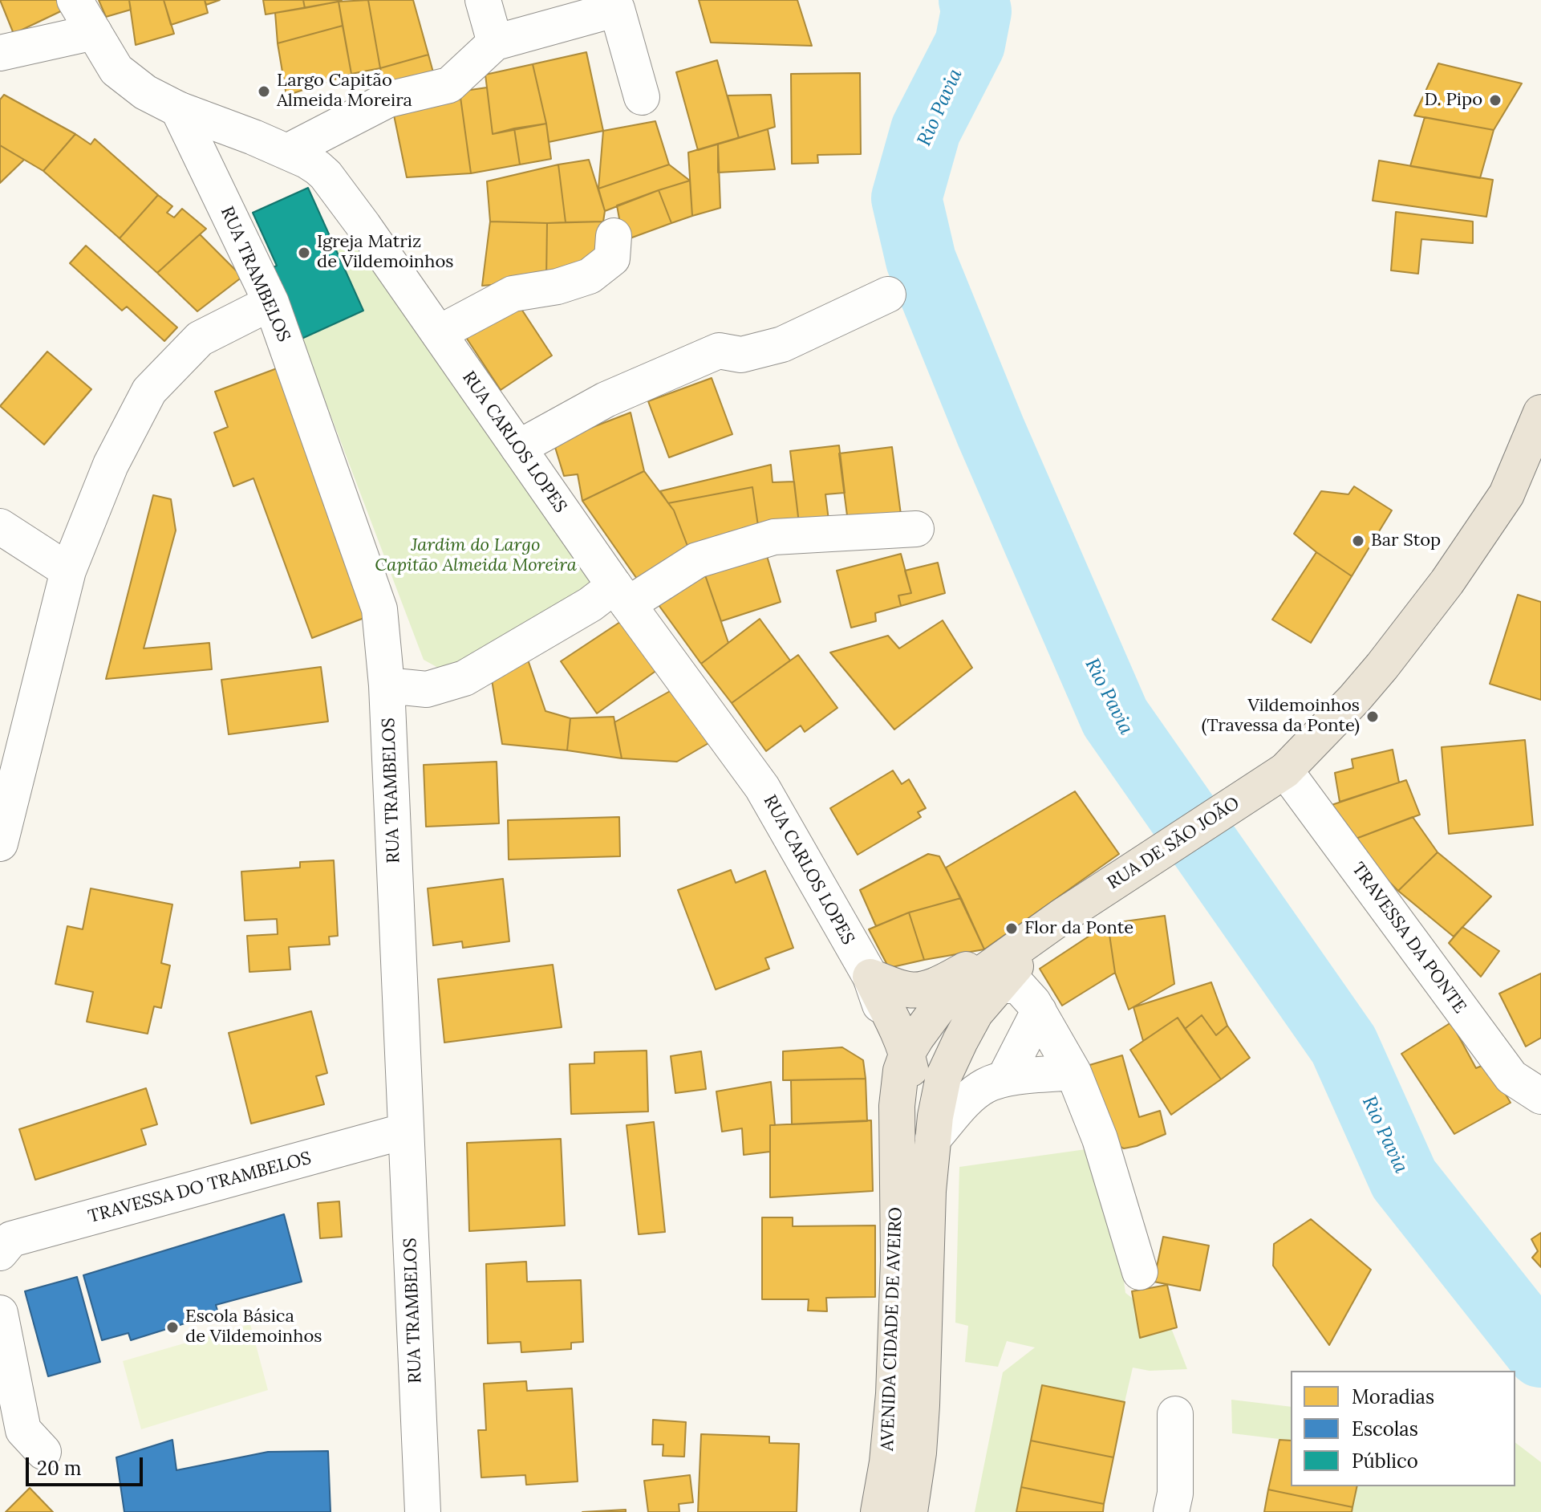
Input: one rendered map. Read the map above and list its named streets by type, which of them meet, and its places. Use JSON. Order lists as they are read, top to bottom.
{
  "streets": {
    "main road": ["RUA DE SÃO JOÃO", "AVENIDA CIDADE DE AVEIRO"],
    "street": [
      "RUA TRAMBELOS",
      "RUA CARLOS LOPES",
      "TRAVESSA DA PONTE",
      "TRAVESSA DO TRAMBELOS"
    ]
  },
  "crossings": [
    ["RUA TRAMBELOS", "RUA CARLOS LOPES"],
    ["RUA TRAMBELOS", "TRAVESSA DO TRAMBELOS"],
    ["RUA CARLOS LOPES", "AVENIDA CIDADE DE AVEIRO"],
    ["RUA DE SÃO JOÃO", "TRAVESSA DA PONTE"],
    ["RUA DE SÃO JOÃO", "AVENIDA CIDADE DE AVEIRO"]
  ],
  "water": ["Rio Pavia"],
  "parks": ["Jardim do Largo Capitão Almeida Moreira"],
  "places": [
    "Largo Capitão Almeida Moreira",
    "D. Pipo",
    "Igreja Matriz de Vildemoinhos",
    "Bar Stop",
    "Vildemoinhos (Travessa da Ponte)",
    "Flor da Ponte",
    "Escola Básica de Vildemoinhos"
  ],
  "legend": ["Moradias", "Escolas", "Público"],
  "scale_bar": "20 m"
}
